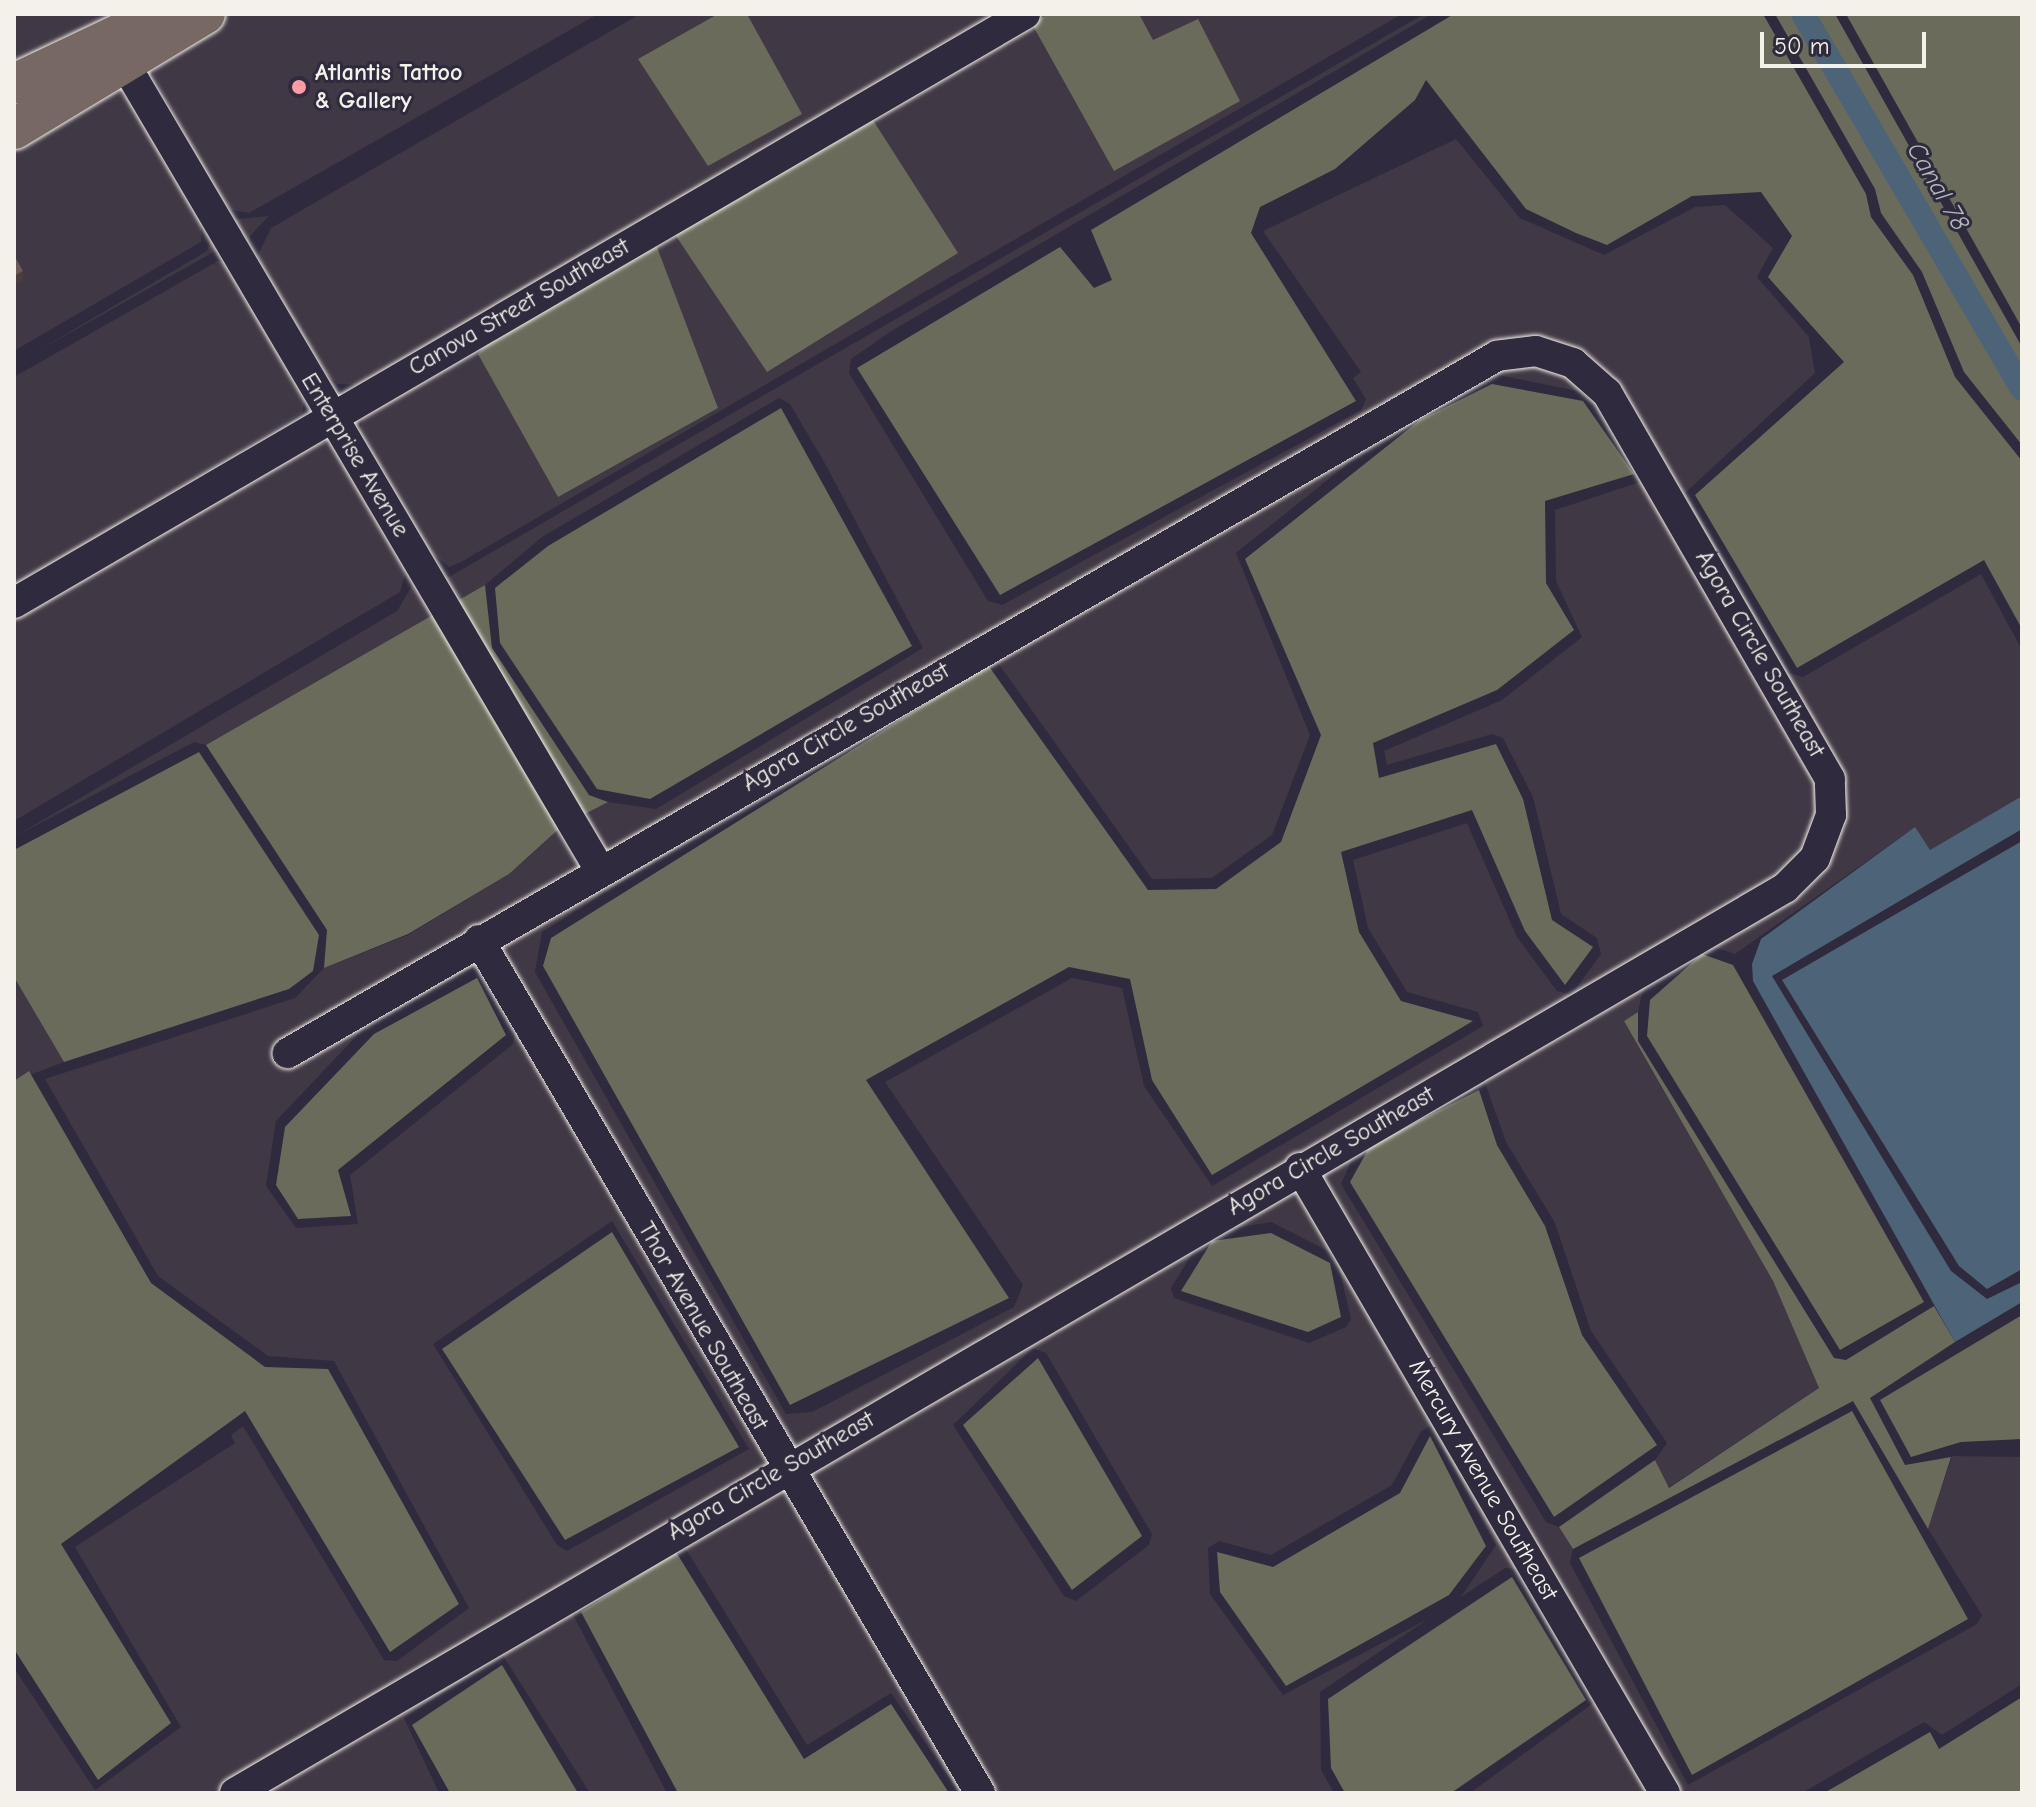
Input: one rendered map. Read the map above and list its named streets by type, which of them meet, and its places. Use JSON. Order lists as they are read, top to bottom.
{
  "streets": {
    "street": [
      "Canova Street Southeast",
      "Enterprise Avenue",
      "Agora Circle Southeast",
      "Thor Avenue Southeast",
      "Mercury Avenue Southeast"
    ]
  },
  "crossings": [
    ["Canova Street Southeast", "Enterprise Avenue"],
    ["Enterprise Avenue", "Agora Circle Southeast"],
    ["Agora Circle Southeast", "Thor Avenue Southeast"],
    ["Agora Circle Southeast", "Mercury Avenue Southeast"]
  ],
  "water": ["Canal 78"],
  "places": ["Atlantis Tattoo & Gallery"],
  "scale_bar": "50 m"
}
